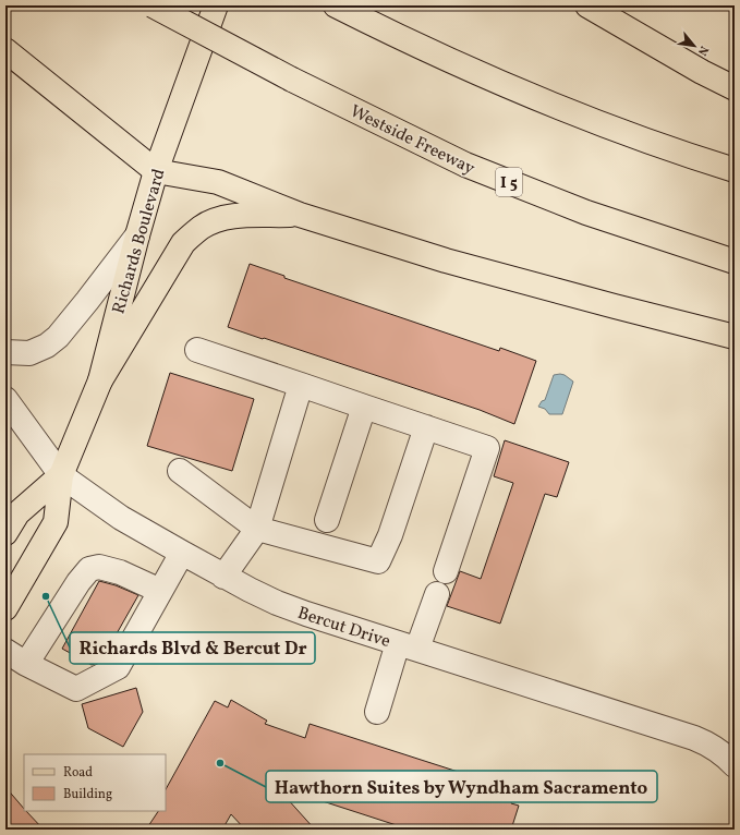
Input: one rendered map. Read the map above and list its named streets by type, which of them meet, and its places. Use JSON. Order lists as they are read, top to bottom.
{
  "streets": {
    "main road": ["Westside Freeway", "I 5", "Richards Boulevard"],
    "street": ["Bercut Drive"]
  },
  "crossings": [
    ["Richards Boulevard", "Bercut Drive"]
  ],
  "places": ["Richards Blvd & Bercut Dr", "Hawthorn Suites by Wyndham Sacramento"],
  "legend": ["Road", "Building"],
  "north": "bottom right"
}
